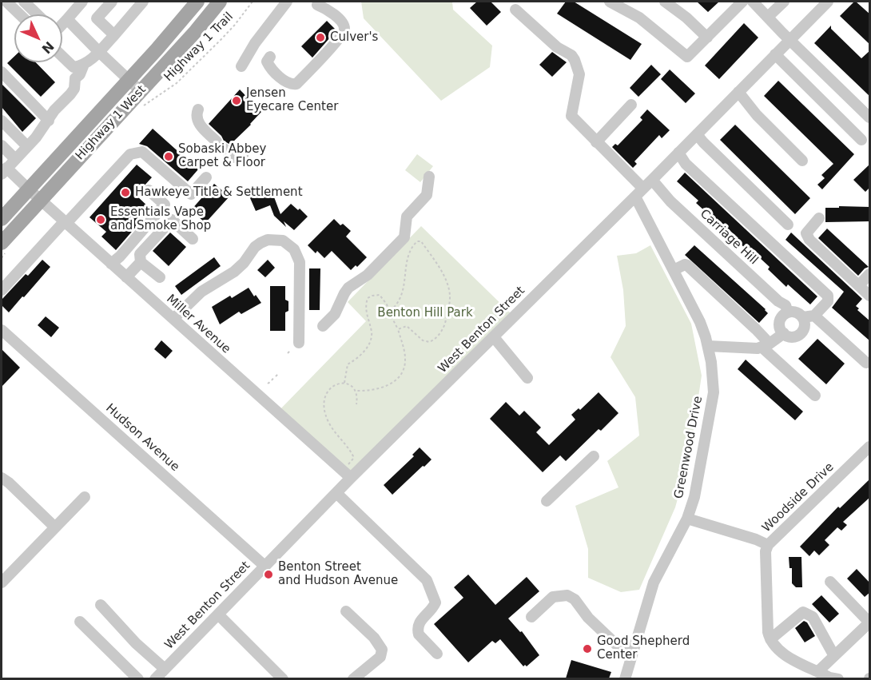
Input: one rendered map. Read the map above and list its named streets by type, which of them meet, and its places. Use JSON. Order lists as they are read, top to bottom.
{
  "streets": {
    "main road": ["Highway 1 West"],
    "street": [
      "Carriage Hill",
      "Miller Avenue",
      "West Benton Street",
      "Hudson Avenue",
      "Greenwood Drive",
      "Woodside Drive"
    ],
    "path": ["Highway 1 Trail"]
  },
  "crossings": [
    ["Highway 1 West", "Miller Avenue"],
    ["Carriage Hill", "West Benton Street"],
    ["Miller Avenue", "West Benton Street"],
    ["West Benton Street", "Hudson Avenue"],
    ["West Benton Street", "Greenwood Drive"]
  ],
  "parks": ["Benton Hill Park"],
  "places": [
    "Culver's",
    "Jensen Eyecare Center",
    "Sobaski Abbey Carpet & Floor",
    "Hawkeye Title & Settlement",
    "Essentials Vape and Smoke Shop",
    "Benton Street and Hudson Avenue",
    "Good Shepherd Center"
  ],
  "north": "bottom right"
}
